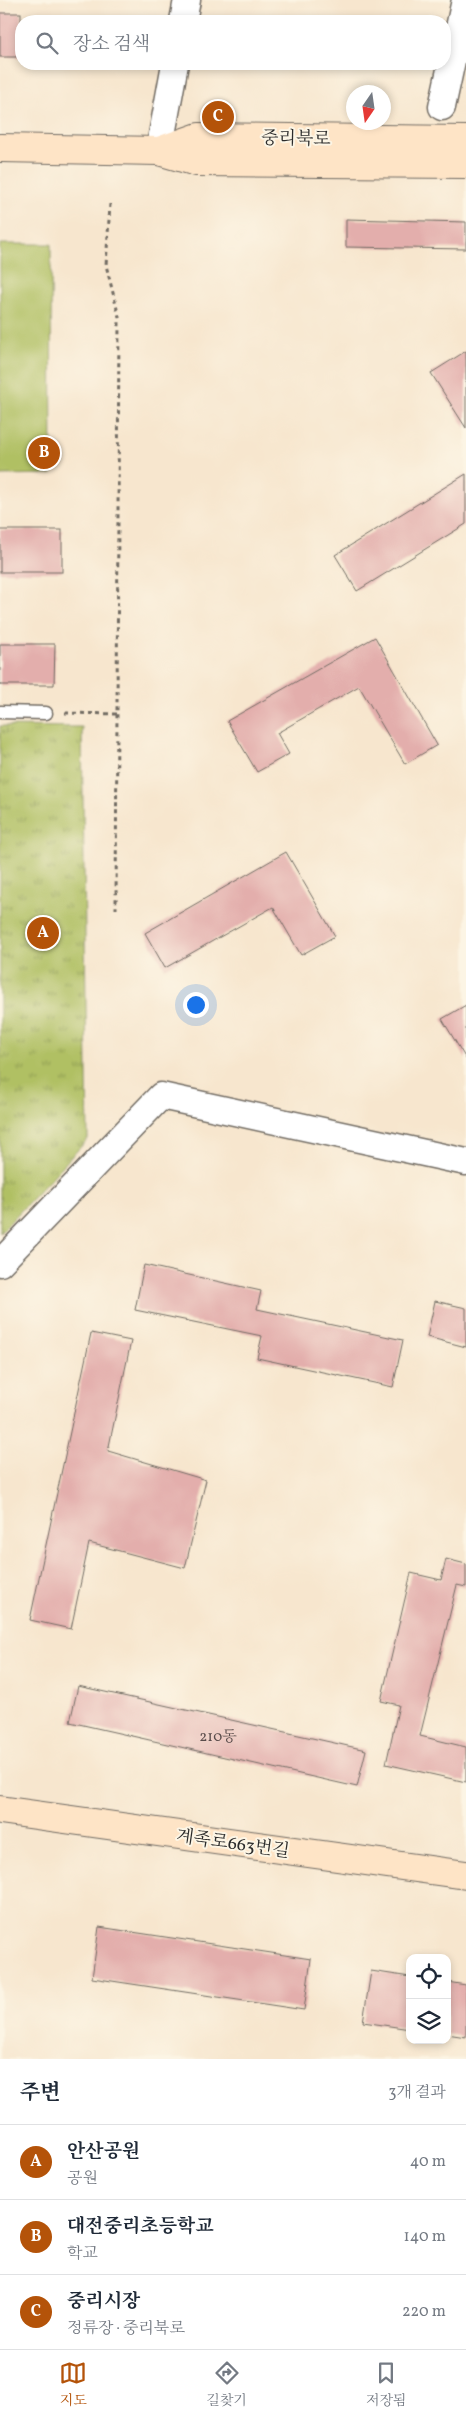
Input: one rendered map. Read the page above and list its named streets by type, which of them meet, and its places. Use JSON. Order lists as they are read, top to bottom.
{
  "streets": {
    "main road": ["중리북로", "계족로663번길"]
  },
  "house_numbers": ["210동"],
  "north": "bottom",
  "page": {
    "search": "장소 검색",
    "pins": ["C", "B", "A"],
    "heading": ["주변", "3개 결과"],
    "list": [
      {
        "mark": "A",
        "name": "안산공원",
        "note": "공원",
        "value": "40 m"
      },
      {
        "mark": "B",
        "name": "대전중리초등학교",
        "note": "학교",
        "value": "140 m"
      },
      {
        "mark": "C",
        "name": "중리시장",
        "note": "정류장 · 중리북로",
        "value": "220 m"
      }
    ],
    "nav": ["지도", "길찾기", "저장됨"]
  }
}
